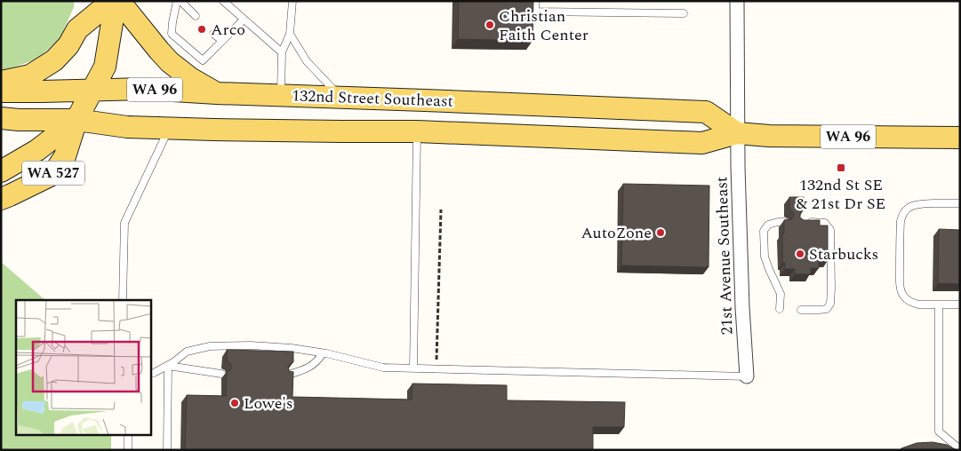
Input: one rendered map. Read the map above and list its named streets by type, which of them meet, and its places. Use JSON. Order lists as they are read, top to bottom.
{
  "streets": {
    "main road": ["WA 96", "132nd Street Southeast", "WA 527"],
    "street": ["21st Avenue Southeast"]
  },
  "crossings": [
    ["132nd Street Southeast", "WA 527"],
    ["132nd Street Southeast", "21st Avenue Southeast"]
  ],
  "places": {
    "other": [
      "Christian Faith Center",
      "Arco",
      "AutoZone",
      "Starbucks",
      "Lowe's"
    ],
    "transit": ["132nd St SE & 21st Dr SE"]
  }
}
